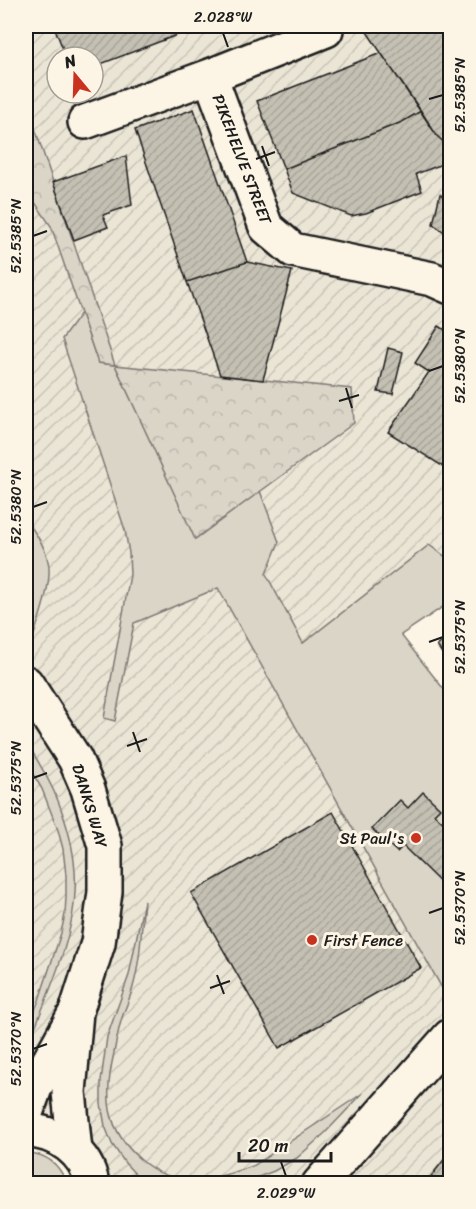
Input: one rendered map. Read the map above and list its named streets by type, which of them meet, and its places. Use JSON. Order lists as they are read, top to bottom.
{
  "streets": {
    "street": ["PIKEHELVE STREET", "DANKS WAY"]
  },
  "places": ["St Paul's", "First Fence"],
  "scale_bar": "20 m",
  "north": "top",
  "coordinates": [
    "2.028°W",
    "52.5385°N",
    "52.5380°N",
    "52.5375°N",
    "52.5370°N",
    "2.029°W"
  ]
}
